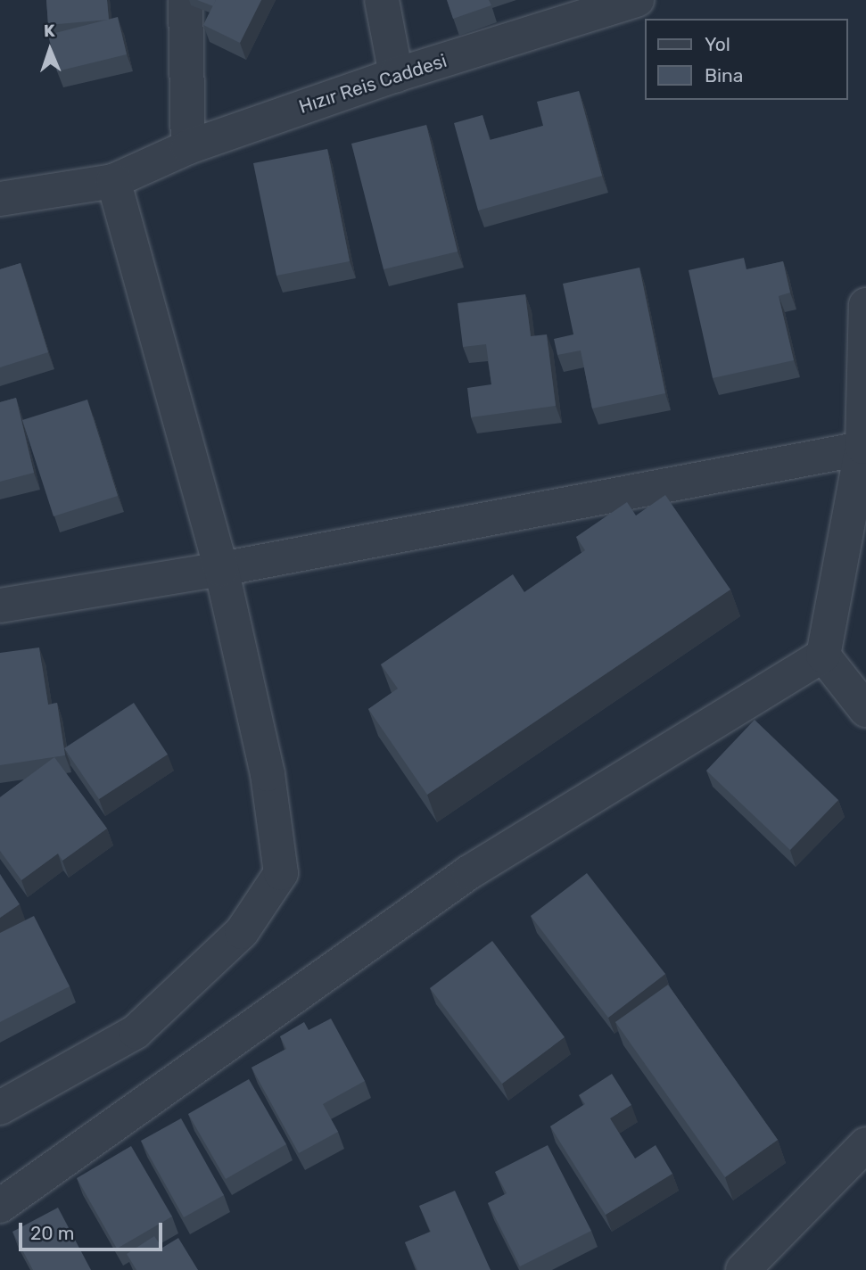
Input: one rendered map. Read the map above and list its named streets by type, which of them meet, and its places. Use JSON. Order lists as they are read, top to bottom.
{
  "streets": {
    "street": ["Hızır Reis Caddesi"]
  },
  "legend": ["Yol", "Bina"],
  "scale_bar": "20 m",
  "north": "top"
}
